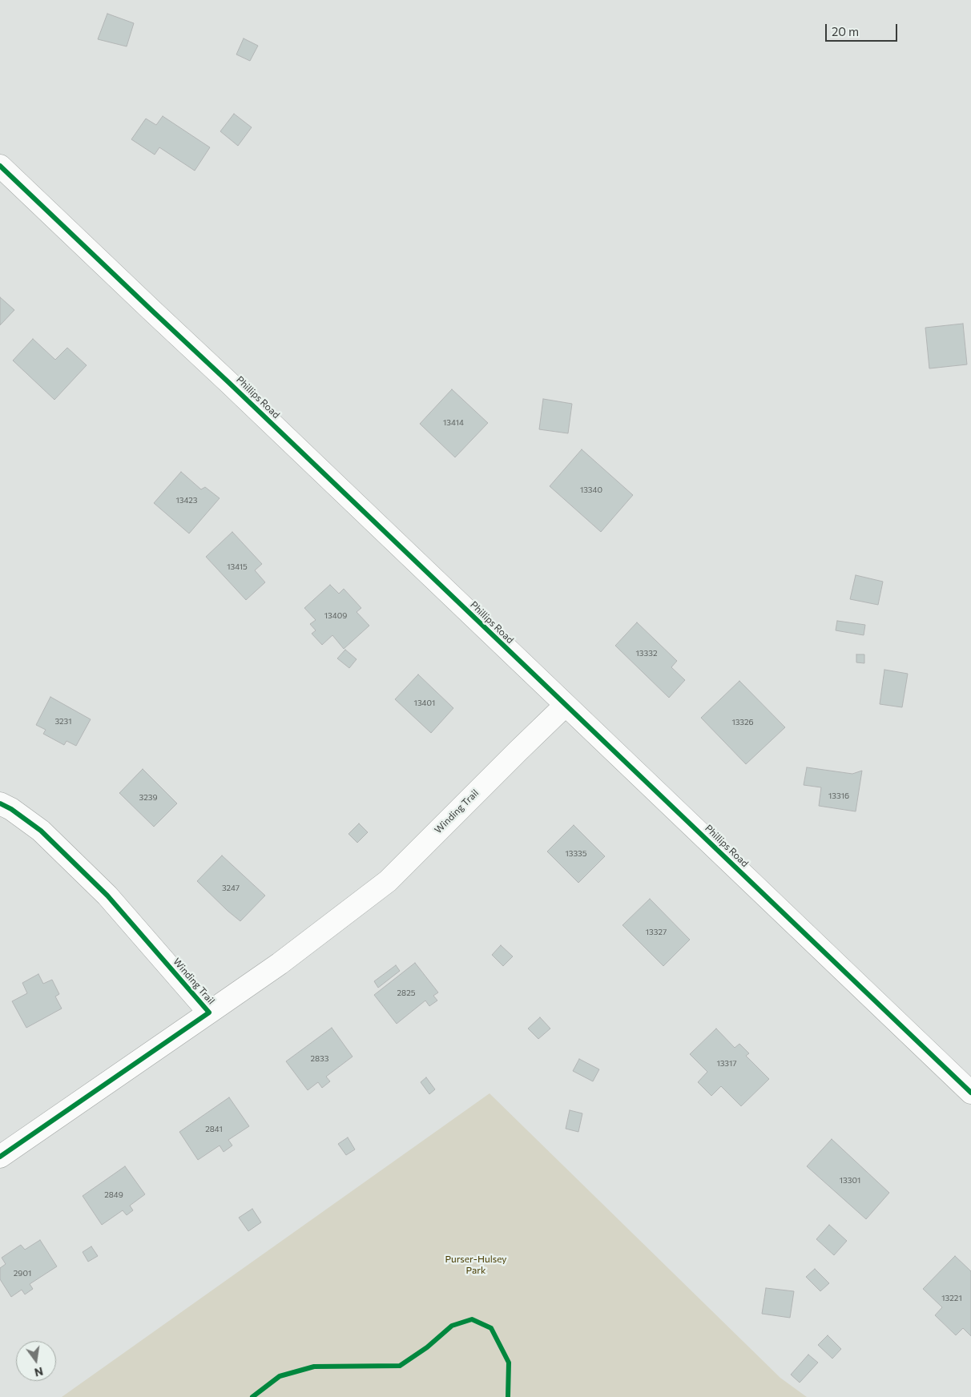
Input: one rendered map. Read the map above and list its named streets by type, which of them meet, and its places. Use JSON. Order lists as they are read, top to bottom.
{
  "streets": {
    "street": ["Phillips Road", "Winding Trail"]
  },
  "crossings": [
    ["Phillips Road", "Winding Trail"]
  ],
  "parks": ["Purser-Hulsey Park"],
  "house_numbers": [
    "13414",
    "13340",
    "13423",
    "13415",
    "13409",
    "13332",
    "13401",
    "3231",
    "13326",
    "13316",
    "3239",
    "13335",
    "3247",
    "13327",
    "2825",
    "2833",
    "13317",
    "2841",
    "13301",
    "2849",
    "2901",
    "13221"
  ],
  "scale_bar": "20 m",
  "north": "bottom"
}
